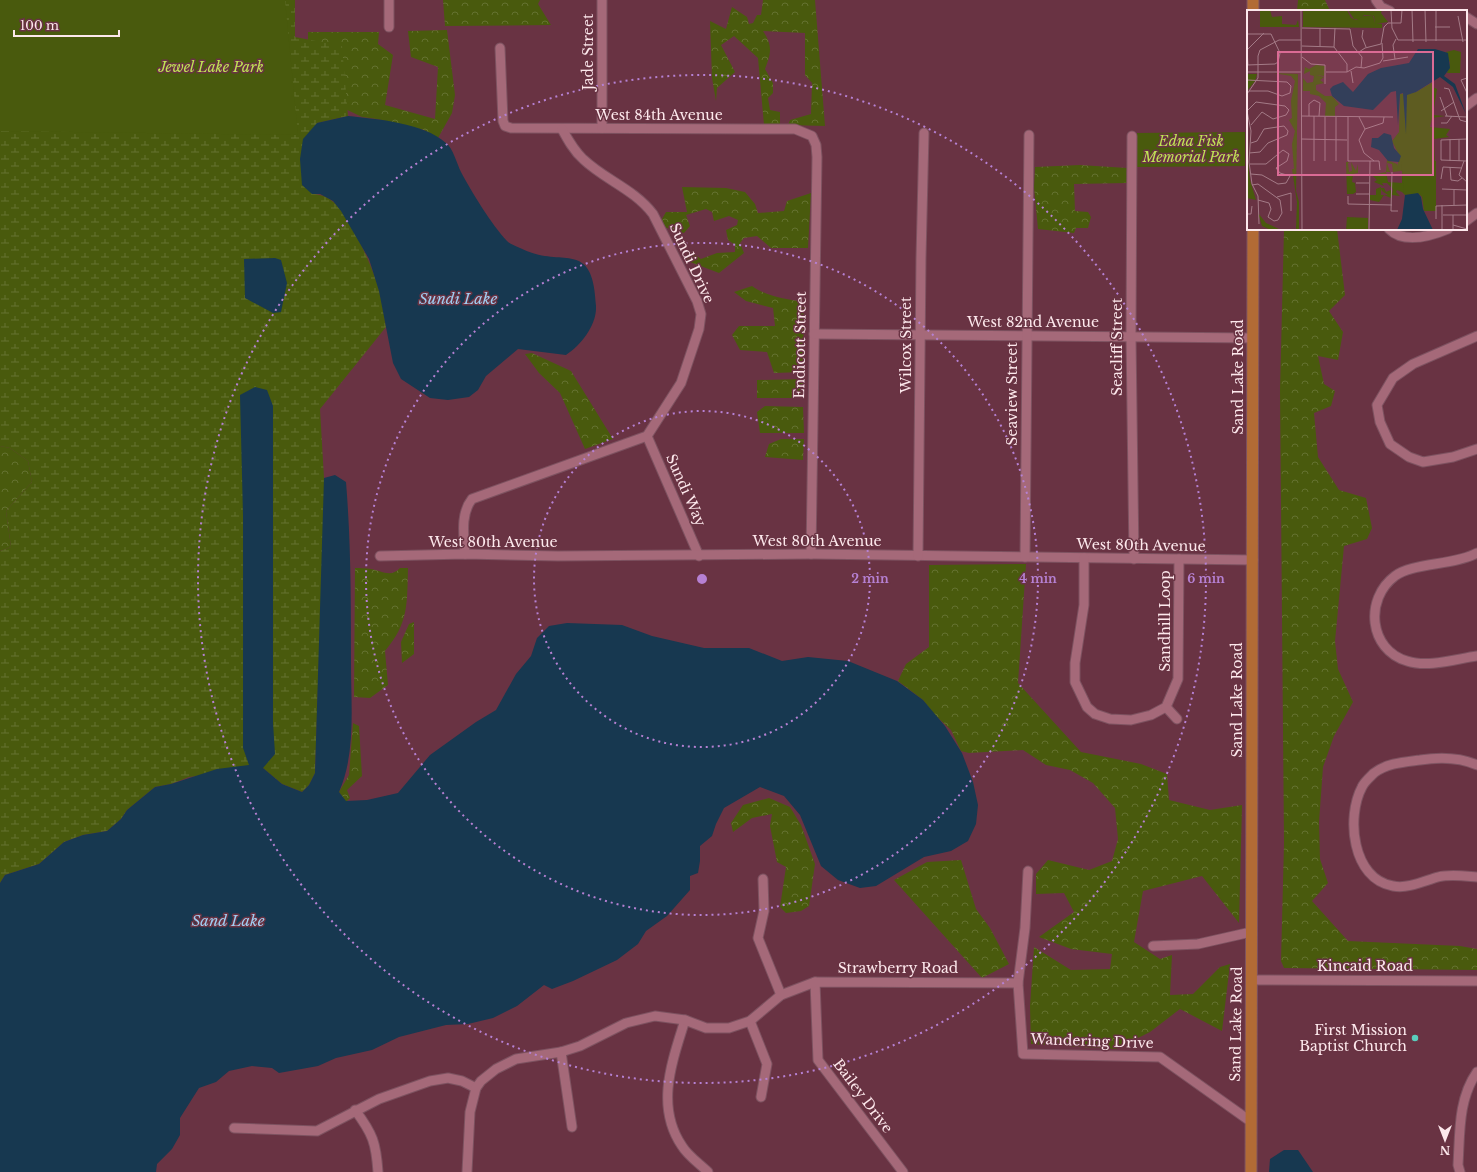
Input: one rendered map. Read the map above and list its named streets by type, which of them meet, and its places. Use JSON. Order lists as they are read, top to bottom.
{
  "streets": {
    "main road": ["Sand Lake Road"],
    "street": [
      "Jade Street",
      "West 84th Avenue",
      "Sundi Drive",
      "West 82nd Avenue",
      "Endicott Street",
      "Wilcox Street",
      "Seacliff Street",
      "Seaview Street",
      "Sundi Way",
      "West 80th Avenue",
      "Sandhill Loop",
      "Kincaid Road",
      "Strawberry Road",
      "Wandering Drive",
      "Bailey Drive"
    ]
  },
  "crossings": [
    ["Jade Street", "West 84th Avenue"],
    ["West 84th Avenue", "Sundi Drive"],
    ["West 84th Avenue", "Endicott Street"],
    ["Sundi Drive", "Sundi Way"],
    ["West 82nd Avenue", "Endicott Street"],
    ["West 82nd Avenue", "Wilcox Street"],
    ["West 82nd Avenue", "Seacliff Street"],
    ["West 82nd Avenue", "Sand Lake Road"],
    ["West 82nd Avenue", "Seaview Street"],
    ["Endicott Street", "West 80th Avenue"],
    ["Wilcox Street", "West 80th Avenue"],
    ["Seacliff Street", "West 80th Avenue"],
    ["Sand Lake Road", "West 80th Avenue"],
    ["Sand Lake Road", "Kincaid Road"],
    ["Sand Lake Road", "Wandering Drive"],
    ["Seaview Street", "West 80th Avenue"],
    ["Sundi Way", "West 80th Avenue"],
    ["West 80th Avenue", "Sandhill Loop"],
    ["Strawberry Road", "Wandering Drive"],
    ["Strawberry Road", "Bailey Drive"]
  ],
  "water": ["Sundi Lake", "Sand Lake"],
  "parks": ["Jewel Lake Park", "Edna Fisk Memorial Park"],
  "places": ["First Mission Baptist Church"],
  "scale_bar": "100 m",
  "north": "bottom",
  "rings": ["2 min", "4 min", "6 min"]
}
